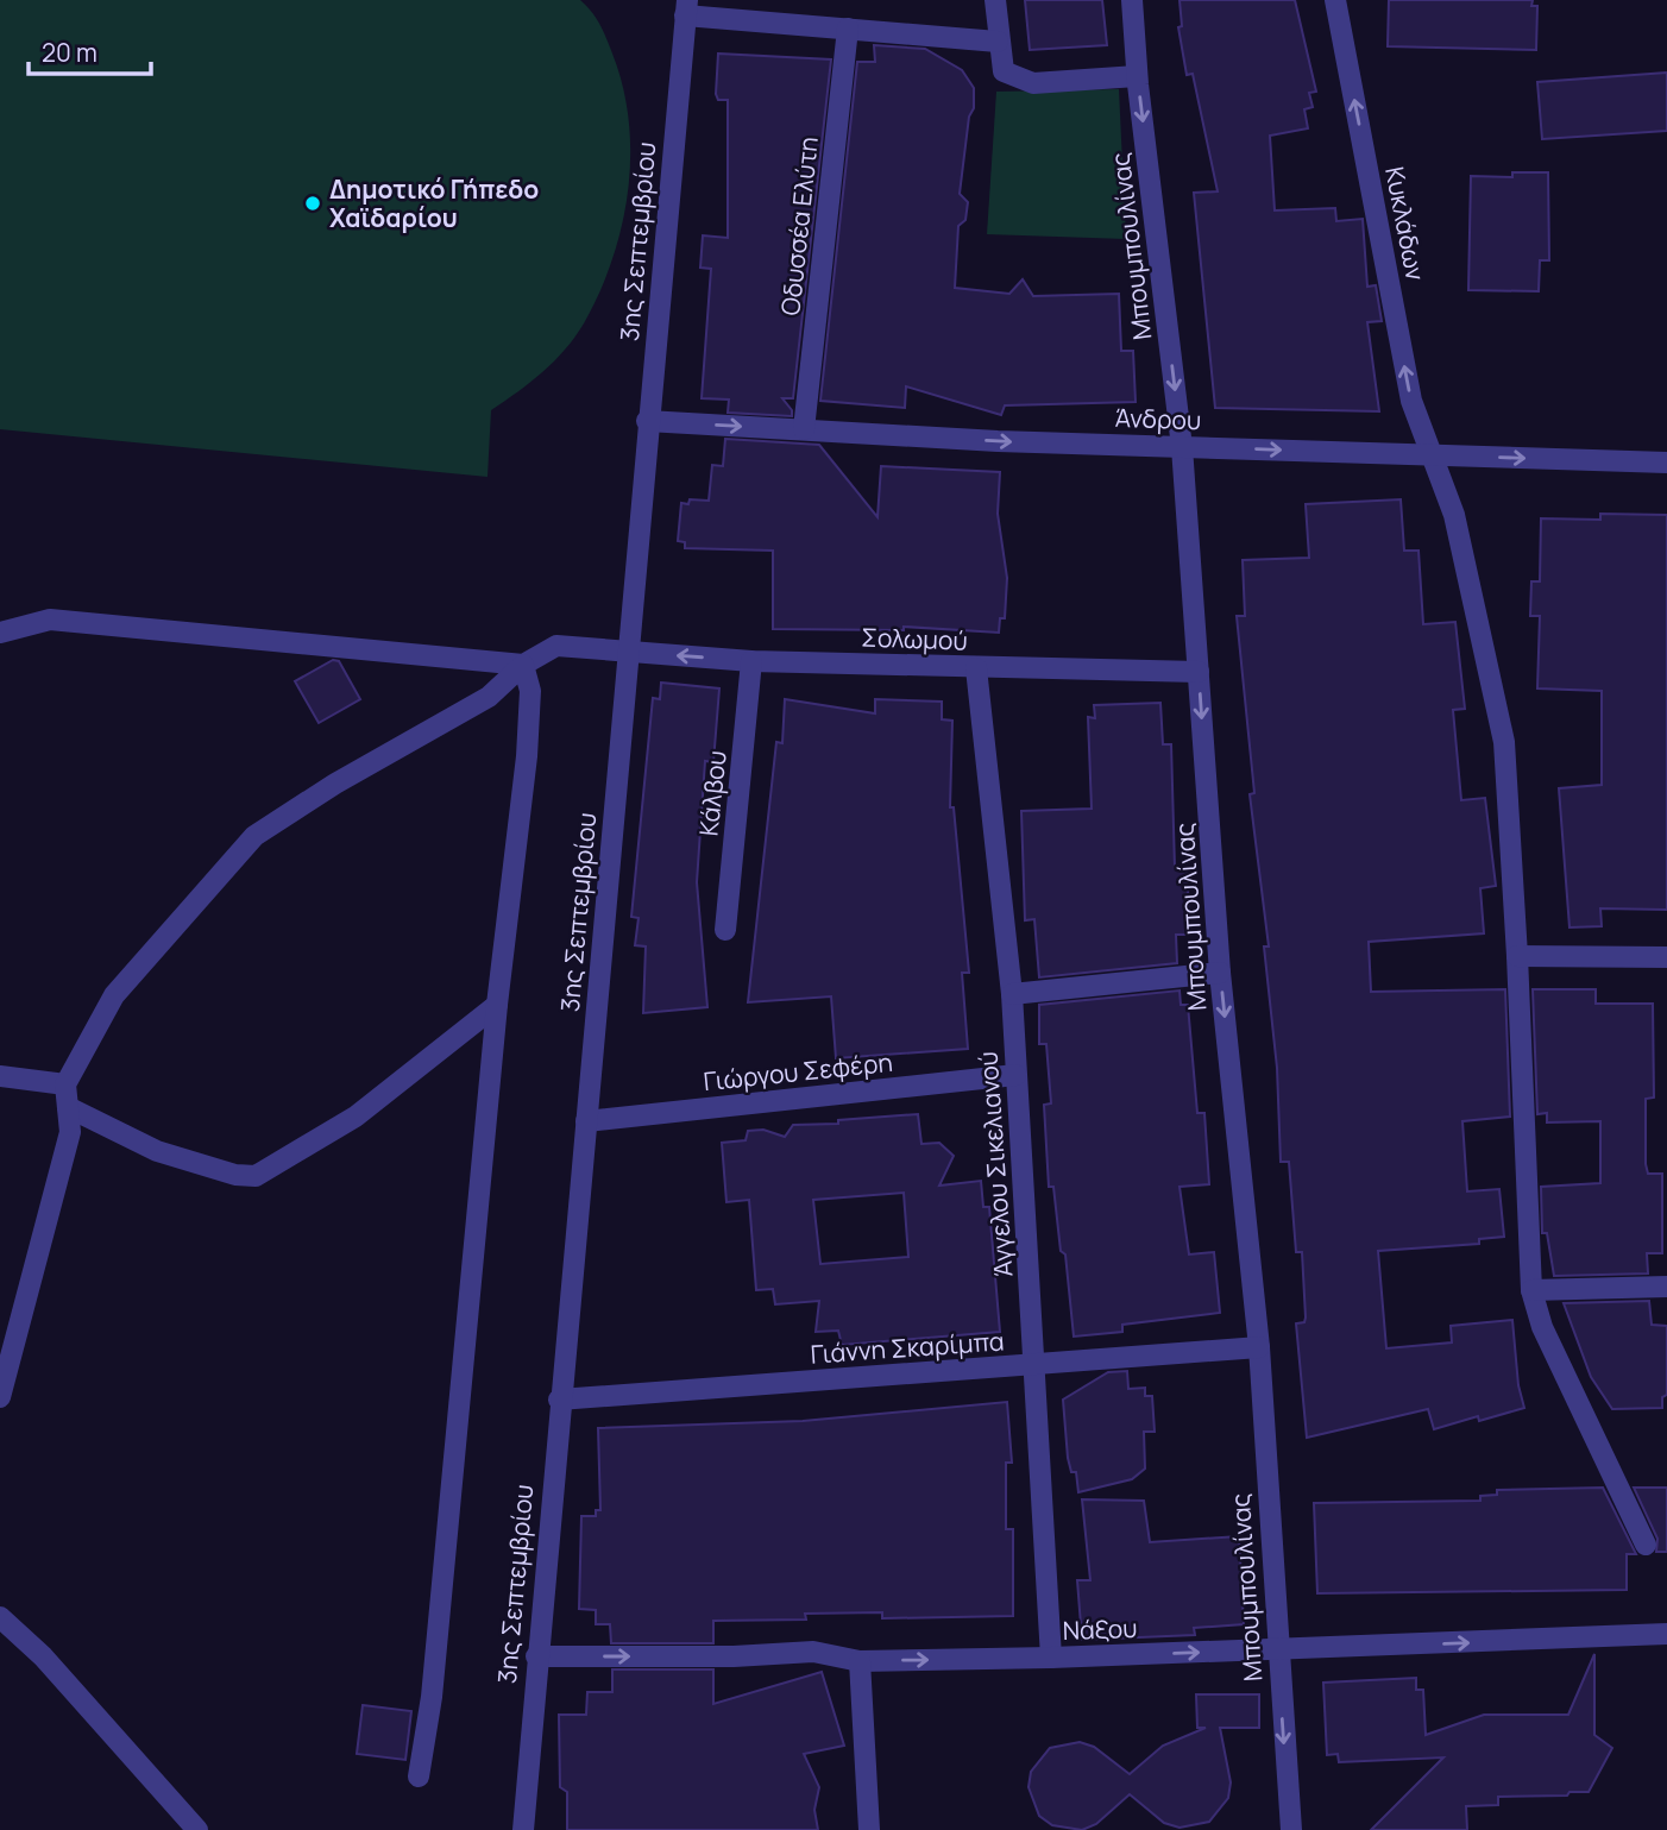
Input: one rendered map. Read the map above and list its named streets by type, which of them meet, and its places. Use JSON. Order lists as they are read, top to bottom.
{
  "streets": {
    "street": [
      "Κυκλάδων",
      "Οδυσσέα Ελύτη",
      "3ης Σεπτεμβρίου",
      "Μπουμπουλίνας",
      "Άνδρου",
      "Σολωμού",
      "Κάλβου",
      "Γιώργου Σεφέρη",
      "Άγγελου Σικελιανού",
      "Γιάννη Σκαρίμπα",
      "Νάξου"
    ]
  },
  "crossings": [
    ["Κυκλάδων", "Άνδρου"],
    ["Οδυσσέα Ελύτη", "Άνδρου"],
    ["3ης Σεπτεμβρίου", "Άνδρου"],
    ["3ης Σεπτεμβρίου", "Σολωμού"],
    ["3ης Σεπτεμβρίου", "Γιώργου Σεφέρη"],
    ["3ης Σεπτεμβρίου", "Γιάννη Σκαρίμπα"],
    ["3ης Σεπτεμβρίου", "Νάξου"],
    ["Μπουμπουλίνας", "Άνδρου"],
    ["Μπουμπουλίνας", "Σολωμού"],
    ["Μπουμπουλίνας", "Γιάννη Σκαρίμπα"],
    ["Μπουμπουλίνας", "Νάξου"],
    ["Σολωμού", "Κάλβου"],
    ["Σολωμού", "Άγγελου Σικελιανού"],
    ["Γιώργου Σεφέρη", "Άγγελου Σικελιανού"],
    ["Άγγελου Σικελιανού", "Γιάννη Σκαρίμπα"],
    ["Άγγελου Σικελιανού", "Νάξου"]
  ],
  "one_way": ["Μπουμπουλίνας", "Άνδρου", "Νάξου"],
  "places": ["Δημοτικό Γήπεδο Χαϊδαρίου"],
  "scale_bar": "20 m"
}
